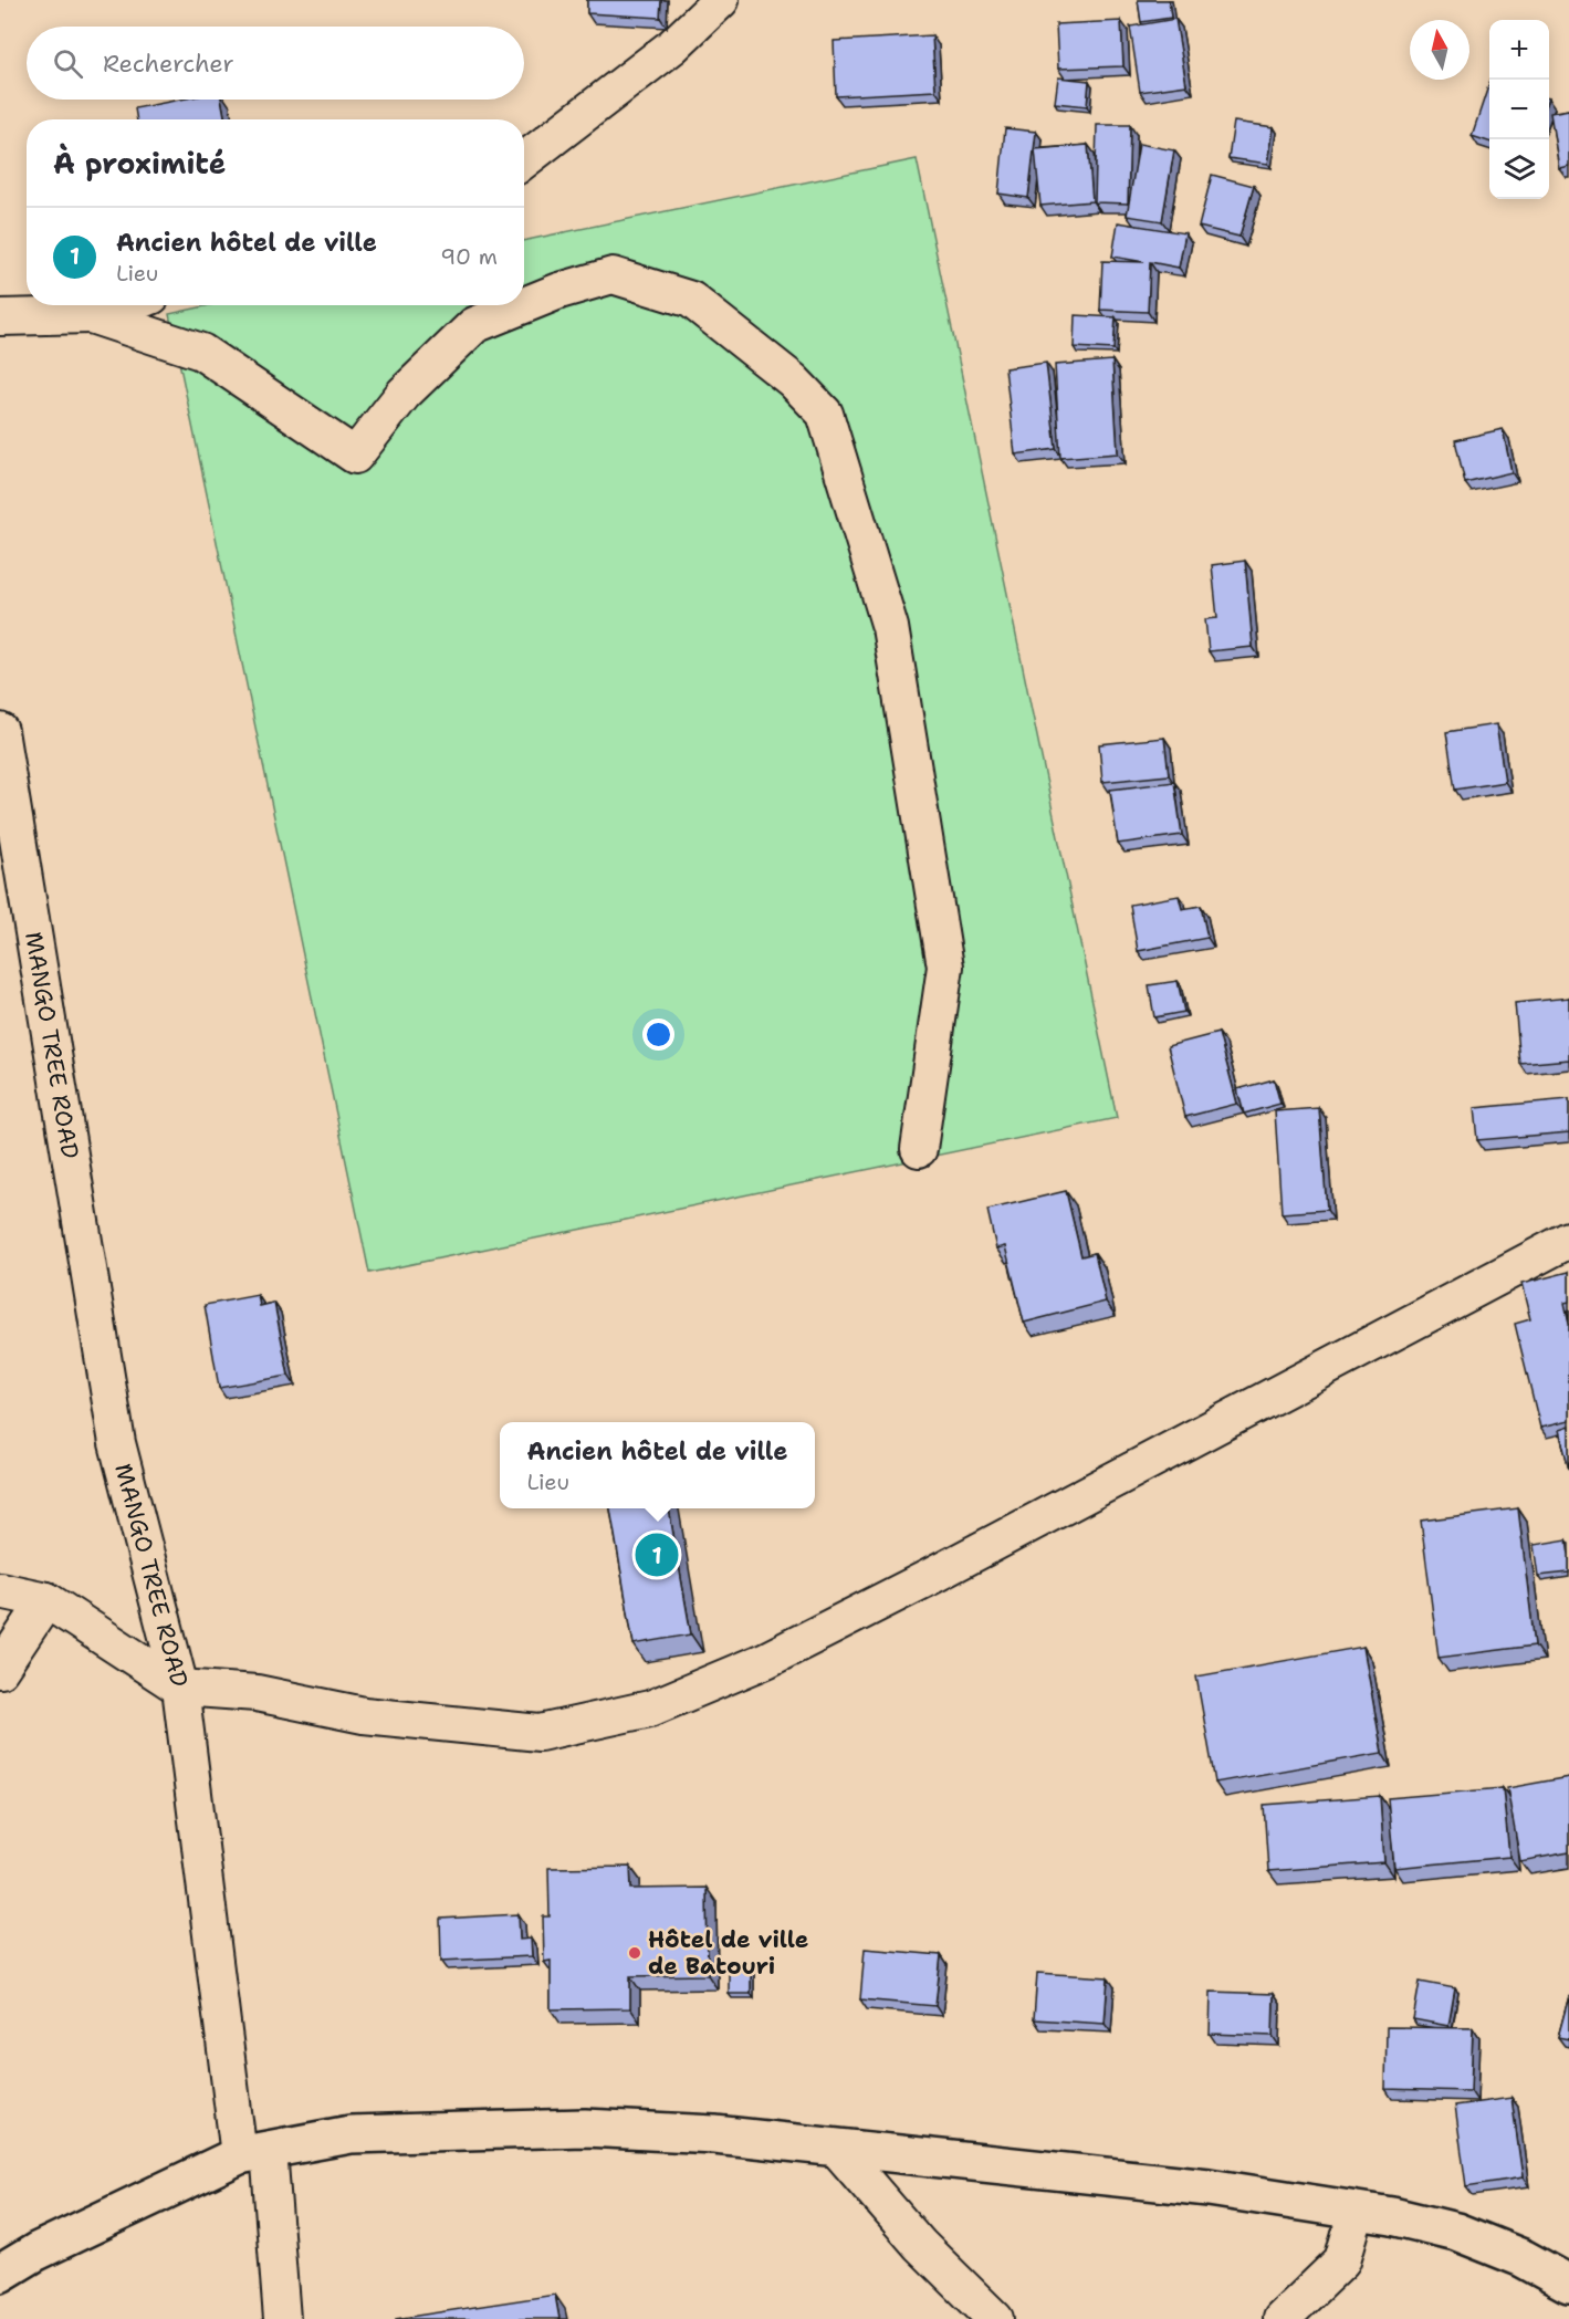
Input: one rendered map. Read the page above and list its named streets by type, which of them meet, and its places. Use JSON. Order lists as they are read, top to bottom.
{
  "streets": {
    "street": ["MANGO TREE ROAD"]
  },
  "places": ["Hôtel de ville de Batouri"],
  "north": "top",
  "page": {
    "map_buttons": ["+", "−"],
    "search": "Rechercher",
    "heading": "À proximité",
    "list": [
      {
        "mark": "1",
        "name": "Ancien hôtel de ville",
        "note": "Lieu",
        "value": "90 m"
      }
    ],
    "popup": ["Ancien hôtel de ville", "Lieu"],
    "pins": "1"
  }
}
